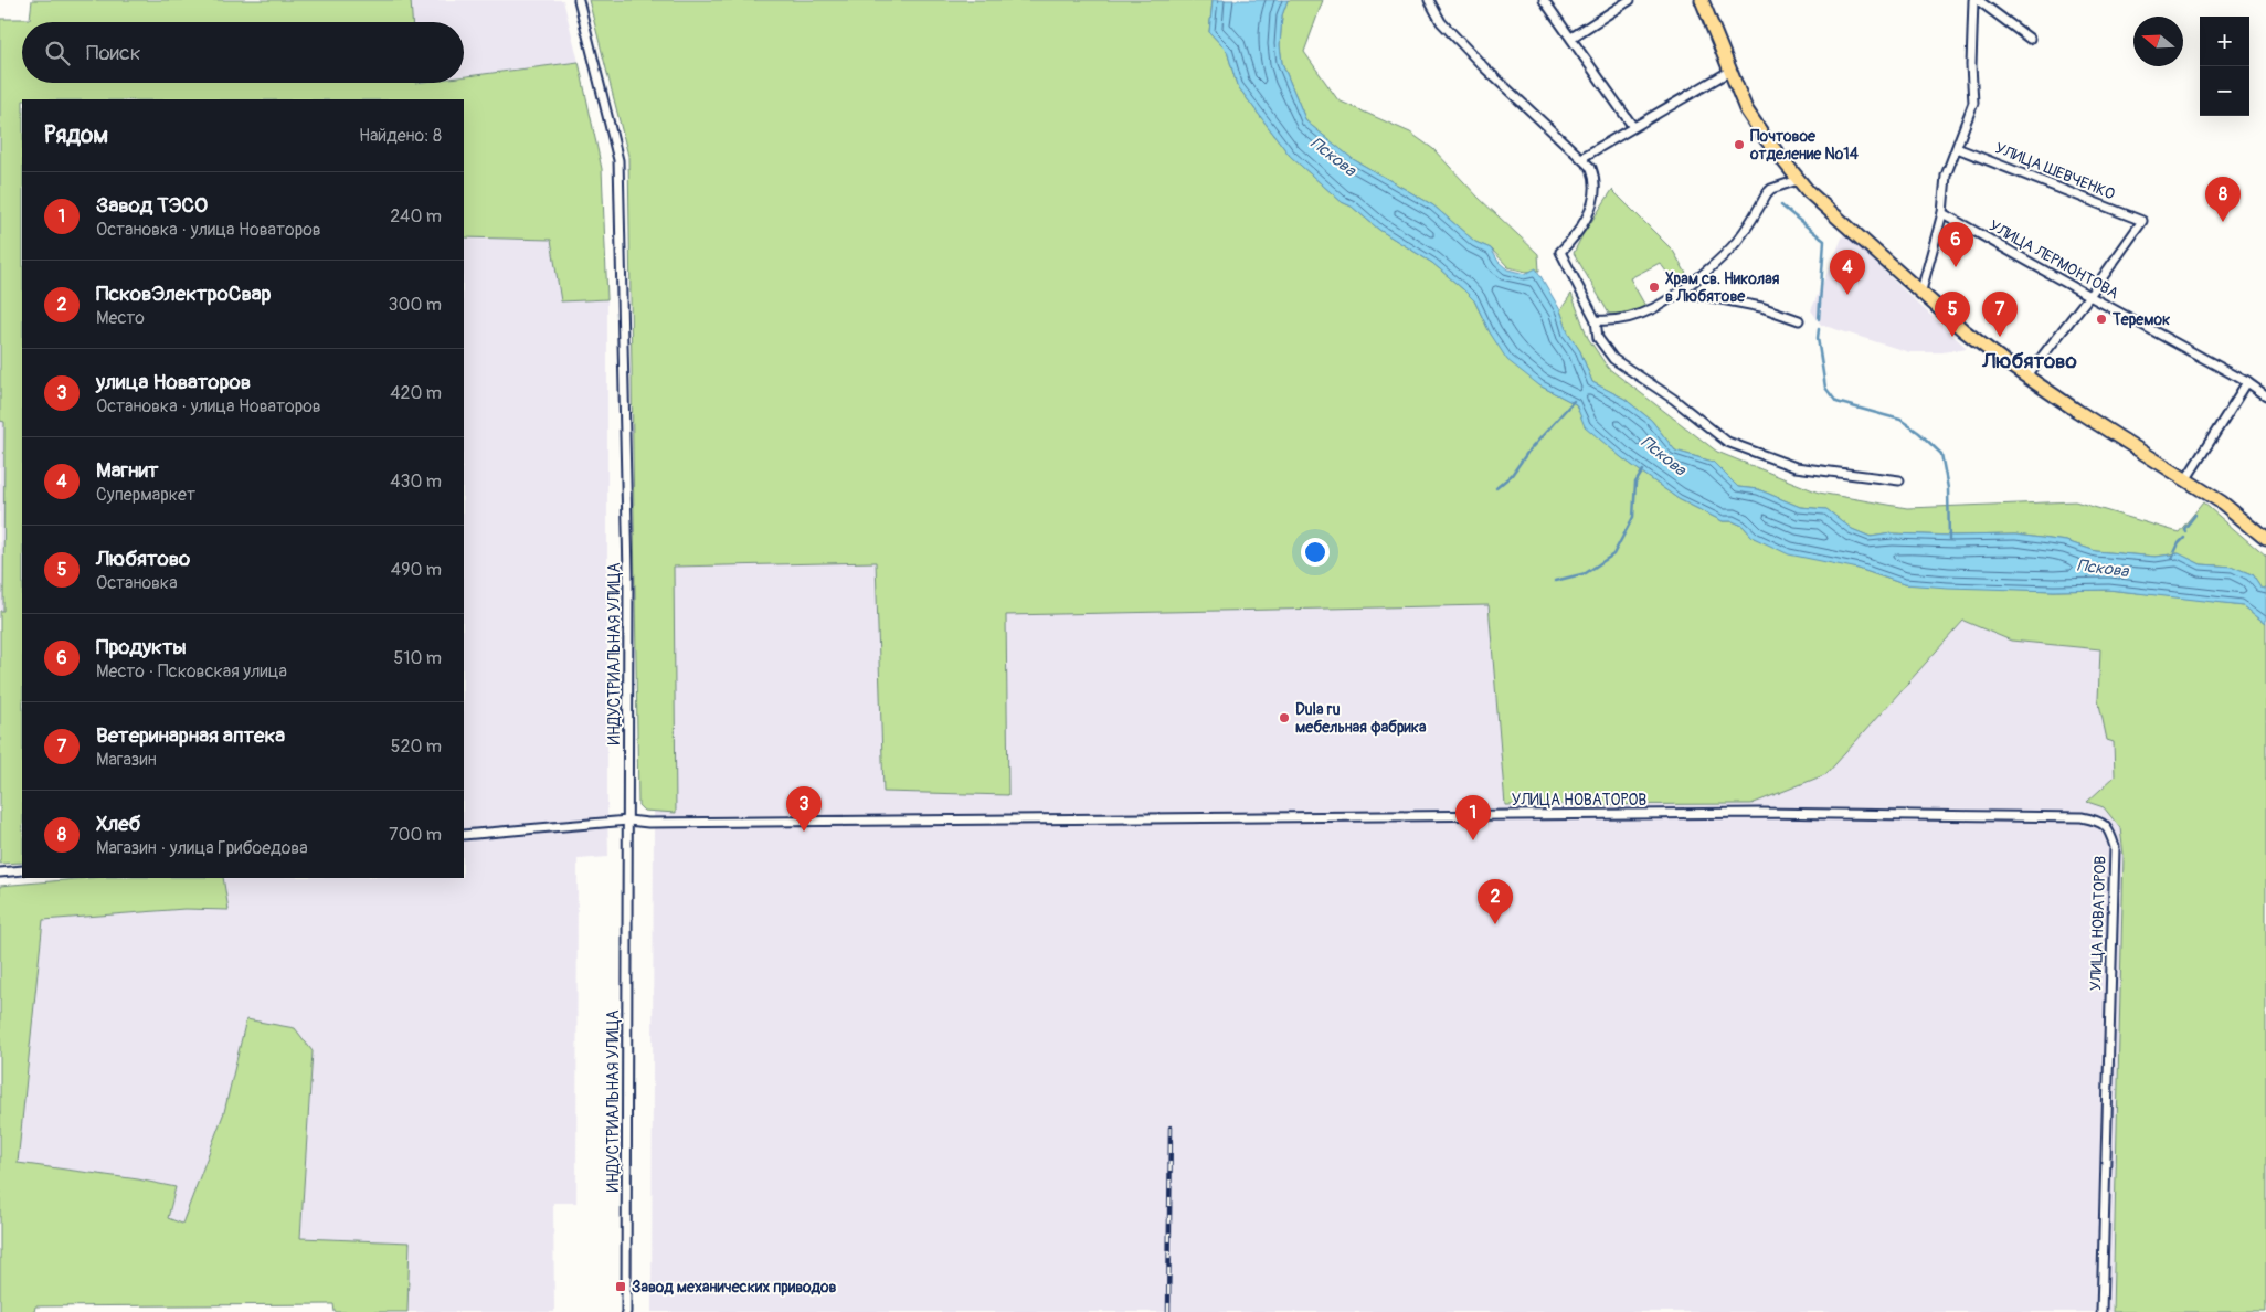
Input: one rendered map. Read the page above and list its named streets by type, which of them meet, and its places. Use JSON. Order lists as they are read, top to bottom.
{
  "streets": {
    "street": [
      "УЛИЦА ШЕВЧЕНКО",
      "УЛИЦА ЛЕРМОНТОВА",
      "ИНДУСТРИАЛЬНАЯ УЛИЦА",
      "УЛИЦА НОВАТОРОВ"
    ]
  },
  "crossings": [
    ["УЛИЦА ШЕВЧЕНКО", "УЛИЦА ЛЕРМОНТОВА"],
    ["ИНДУСТРИАЛЬНАЯ УЛИЦА", "УЛИЦА НОВАТОРОВ"]
  ],
  "districts": ["Любятово"],
  "water": ["Пскова"],
  "places": {
    "other": [
      "Почтовое отделение №14",
      "Храм св. Николая в Любятове",
      "Теремок",
      "Dula ru мебельная фабрика"
    ],
    "transit": ["Завод механических приводов"]
  },
  "north": "left",
  "page": {
    "map_buttons": ["+", "−"],
    "search": "Поиск",
    "heading": ["Рядом", "Найдено: 8"],
    "list": [
      {
        "mark": "1",
        "name": "Завод ТЭСО",
        "note": "Остановка · улица Новаторов",
        "value": "240 m"
      },
      {
        "mark": "2",
        "name": "ПсковЭлектроСвар",
        "note": "Место",
        "value": "300 m"
      },
      {
        "mark": "3",
        "name": "улица Новаторов",
        "note": "Остановка · улица Новаторов",
        "value": "420 m"
      },
      {
        "mark": "4",
        "name": "Магнит",
        "note": "Супермаркет",
        "value": "430 m"
      },
      {
        "mark": "5",
        "name": "Любятово",
        "note": "Остановка",
        "value": "490 m"
      },
      {
        "mark": "6",
        "name": "Продукты",
        "note": "Место · Псковская улица",
        "value": "510 m"
      },
      {
        "mark": "7",
        "name": "Ветеринарная аптека",
        "note": "Магазин",
        "value": "520 m"
      },
      {
        "mark": "8",
        "name": "Хлеб",
        "note": "Магазин · улица Грибоедова",
        "value": "700 m"
      }
    ],
    "pins": [
      "8",
      "6",
      "4",
      "5",
      "7",
      "3",
      "1",
      "2"
    ]
  }
}
